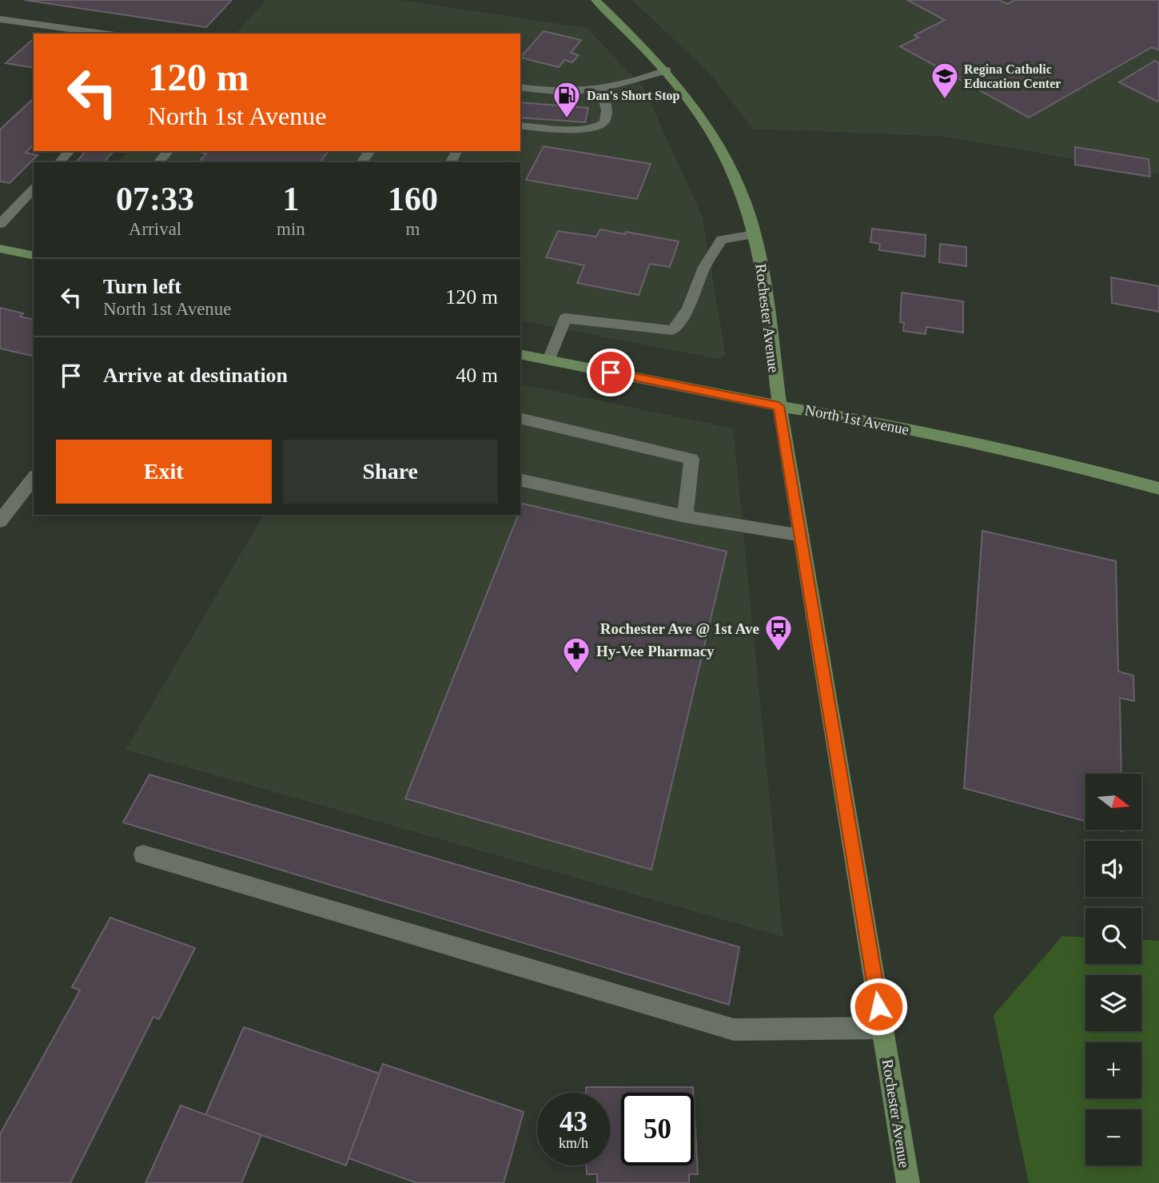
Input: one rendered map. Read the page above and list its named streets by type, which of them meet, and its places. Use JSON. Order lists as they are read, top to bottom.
{
  "streets": {
    "main road": ["Rochester Avenue", "North 1st Avenue"]
  },
  "crossings": [
    ["Rochester Avenue", "North 1st Avenue"]
  ],
  "places": {
    "school or university": ["Regina Catholic Education Center"],
    "fuel station": ["Dan's Short Stop"],
    "bus stop": ["Rochester Ave @ 1st Ave"],
    "pharmacy": ["Hy-Vee Pharmacy"]
  },
  "north": "right",
  "page": {
    "turn": ["120 m", "North 1st Avenue"],
    "eta": [
      "07:33",
      "Arrival",
      "1",
      "min",
      "160",
      "m"
    ],
    "list": [
      {
        "name": "Turn left",
        "note": "North 1st Avenue",
        "value": "120 m"
      },
      {
        "name": "Arrive at destination",
        "value": "40 m"
      }
    ],
    "buttons": ["Exit", "Share"],
    "map_buttons": ["+", "−"],
    "speed": "43 km/h",
    "limit": "50"
  }
}
